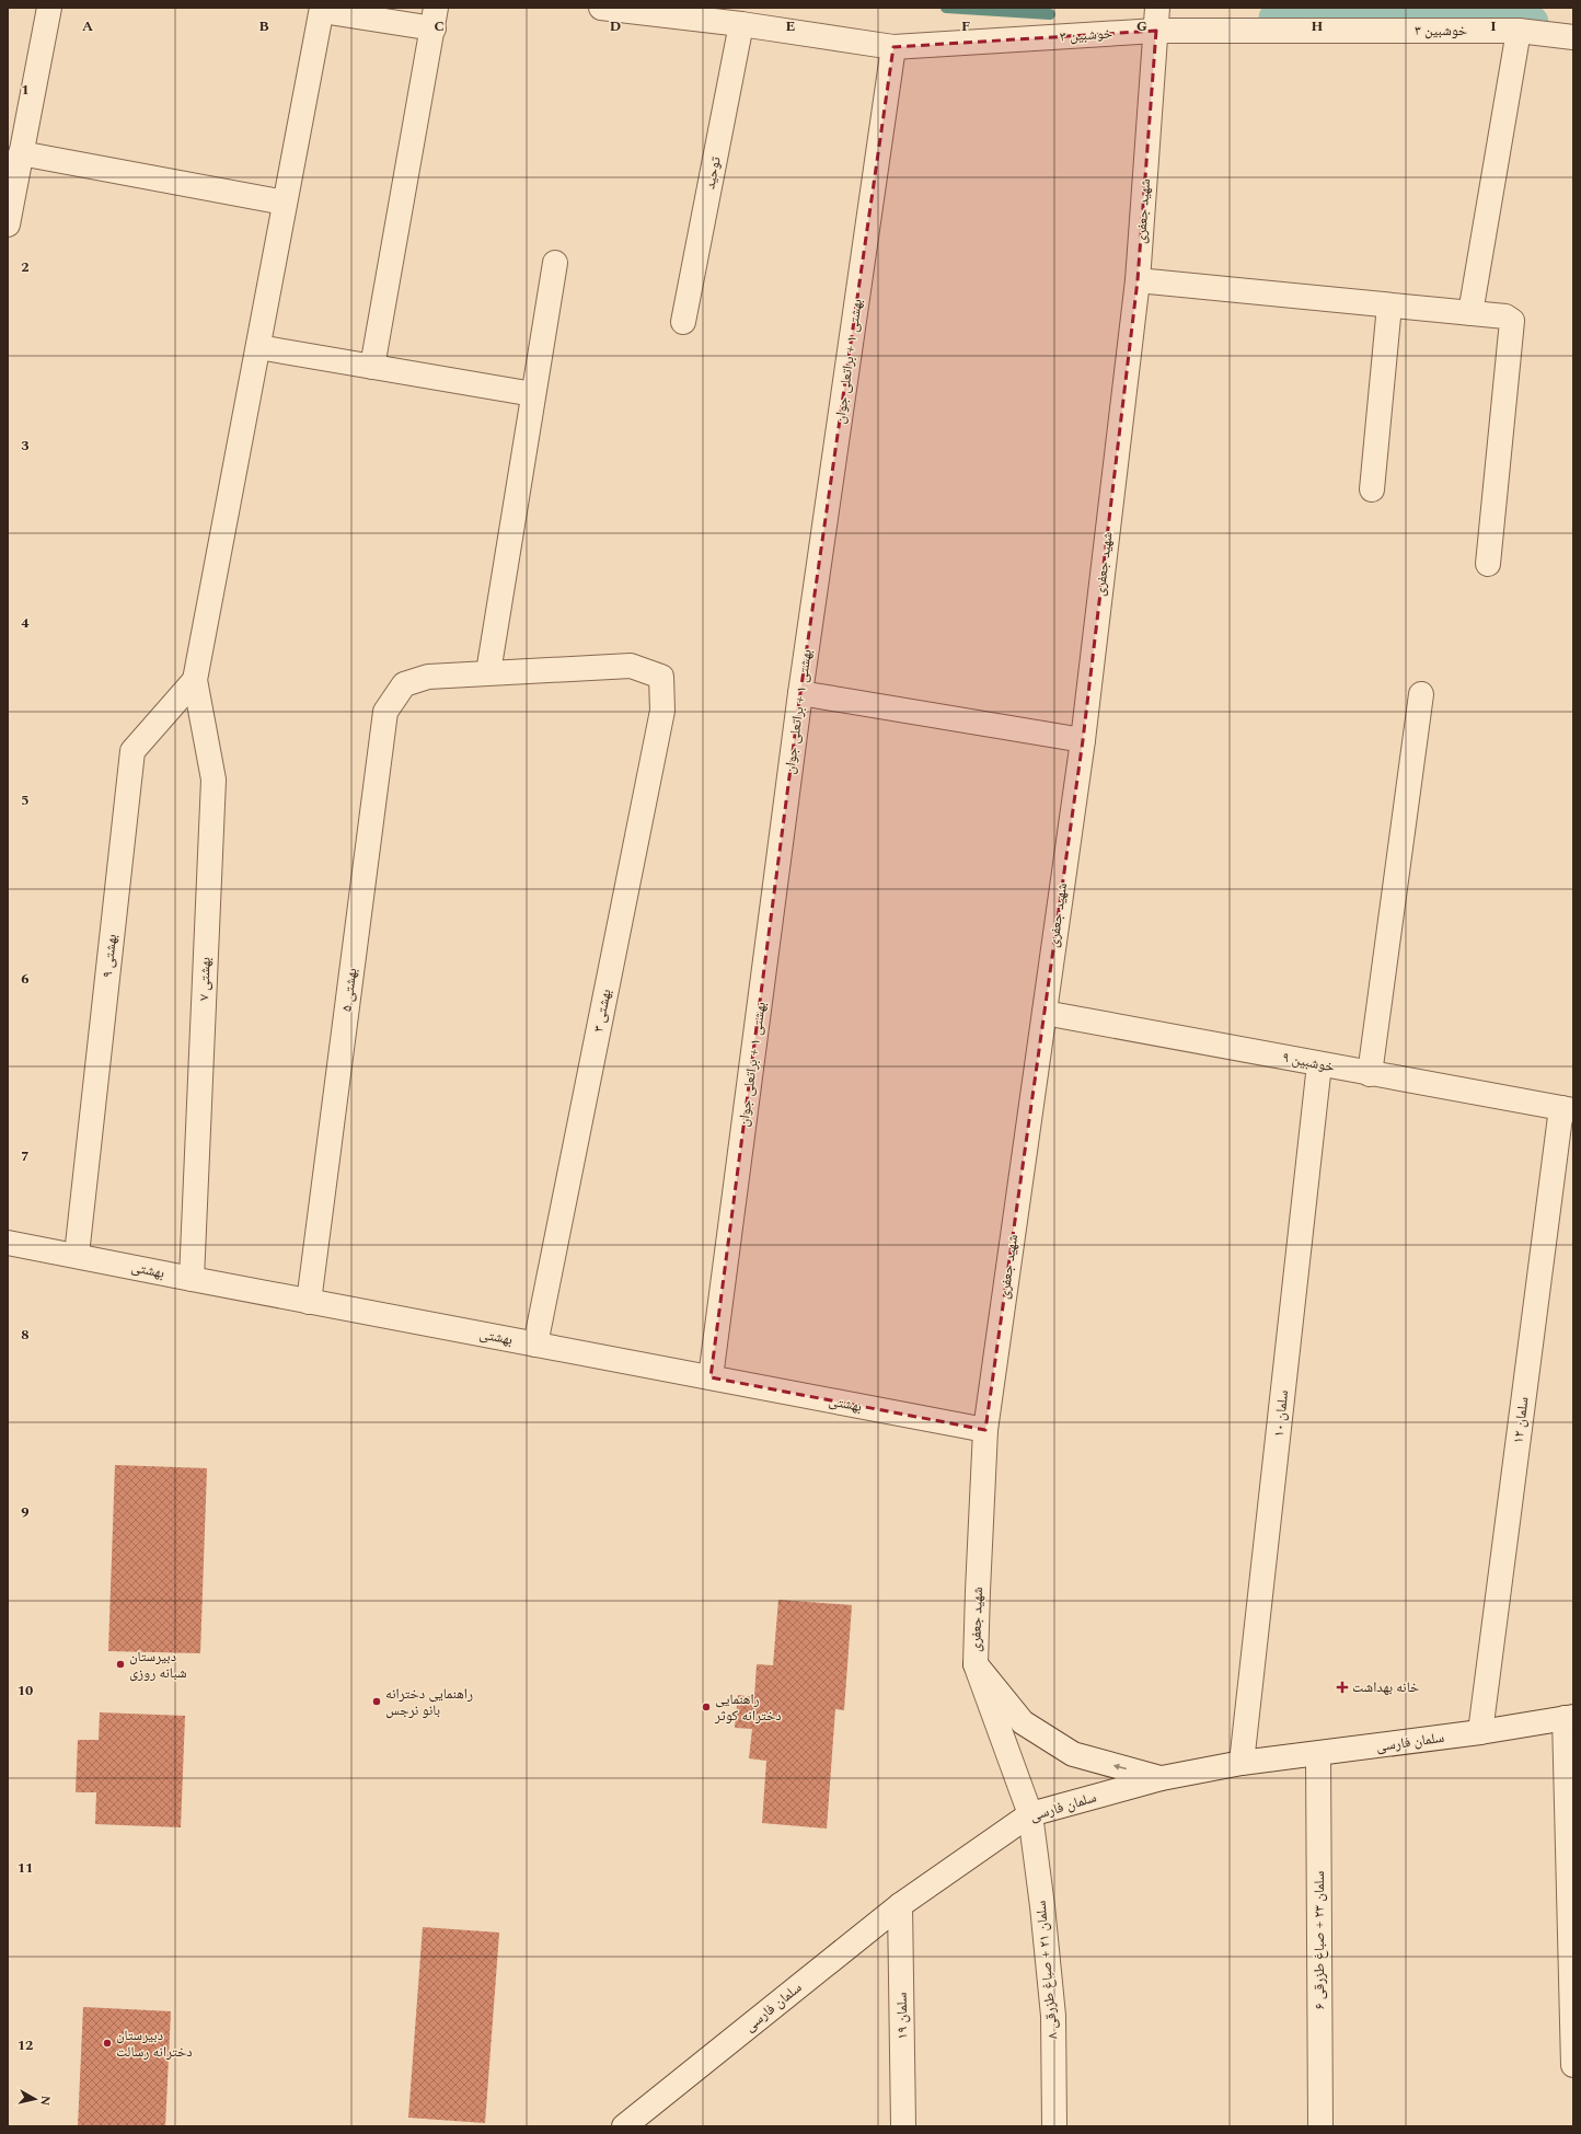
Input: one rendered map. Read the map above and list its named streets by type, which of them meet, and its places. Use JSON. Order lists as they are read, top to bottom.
{
  "streets": {
    "street": [
      "خوشبین ۳",
      "توحید",
      "شهید جعفری",
      "بهشتی ۱ + براتعلی جوان",
      "بهشتی ۹",
      "بهشتی ۷",
      "بهشتی ۵",
      "بهشتی ۳",
      "خوشبین ۹",
      "بهشتی",
      "سلمان ۱۰",
      "سلمان ۱۲",
      "سلمان فارسی",
      "سلمان ۲۳ + صباغ طزرقی ۶",
      "سلمان ۲۱ + صباغ طزرقی ۸",
      "سلمان ۱۹"
    ]
  },
  "crossings": [
    ["خوشبین ۳", "توحید"],
    ["خوشبین ۳", "شهید جعفری"],
    ["خوشبین ۳", "بهشتی ۱ + براتعلی جوان"],
    ["شهید جعفری", "خوشبین ۹"],
    ["شهید جعفری", "بهشتی"],
    ["شهید جعفری", "سلمان فارسی"],
    ["شهید جعفری", "سلمان ۲۱ + صباغ طزرقی ۸"],
    ["بهشتی ۱ + براتعلی جوان", "بهشتی"],
    ["بهشتی ۹", "بهشتی ۷"],
    ["بهشتی ۹", "بهشتی"],
    ["بهشتی ۷", "بهشتی"],
    ["بهشتی ۵", "بهشتی ۳"],
    ["بهشتی ۵", "بهشتی"],
    ["بهشتی ۳", "بهشتی"],
    ["خوشبین ۹", "سلمان ۱۰"],
    ["خوشبین ۹", "سلمان ۱۲"],
    ["سلمان ۱۰", "سلمان فارسی"],
    ["سلمان ۱۲", "سلمان فارسی"],
    ["سلمان فارسی", "سلمان ۲۳ + صباغ طزرقی ۶"],
    ["سلمان فارسی", "سلمان ۲۱ + صباغ طزرقی ۸"],
    ["سلمان فارسی", "سلمان ۱۹"]
  ],
  "places": {
    "other": [
      "دبیرستان شبانه روزی",
      "راهنمایی دخترانه بانو نرجس",
      "راهنمایی دخترانه کوثر",
      "دبیرستان دخترانه رسالت"
    ],
    "health": ["خانه بهداشت"]
  },
  "north": "right",
  "grid": {
    "columns": [
      "A",
      "B",
      "C",
      "D",
      "E",
      "F",
      "G",
      "H",
      "I"
    ],
    "rows": [
      "1",
      "2",
      "3",
      "4",
      "5",
      "6",
      "7",
      "8",
      "9",
      "10",
      "11",
      "12"
    ]
  }
}
